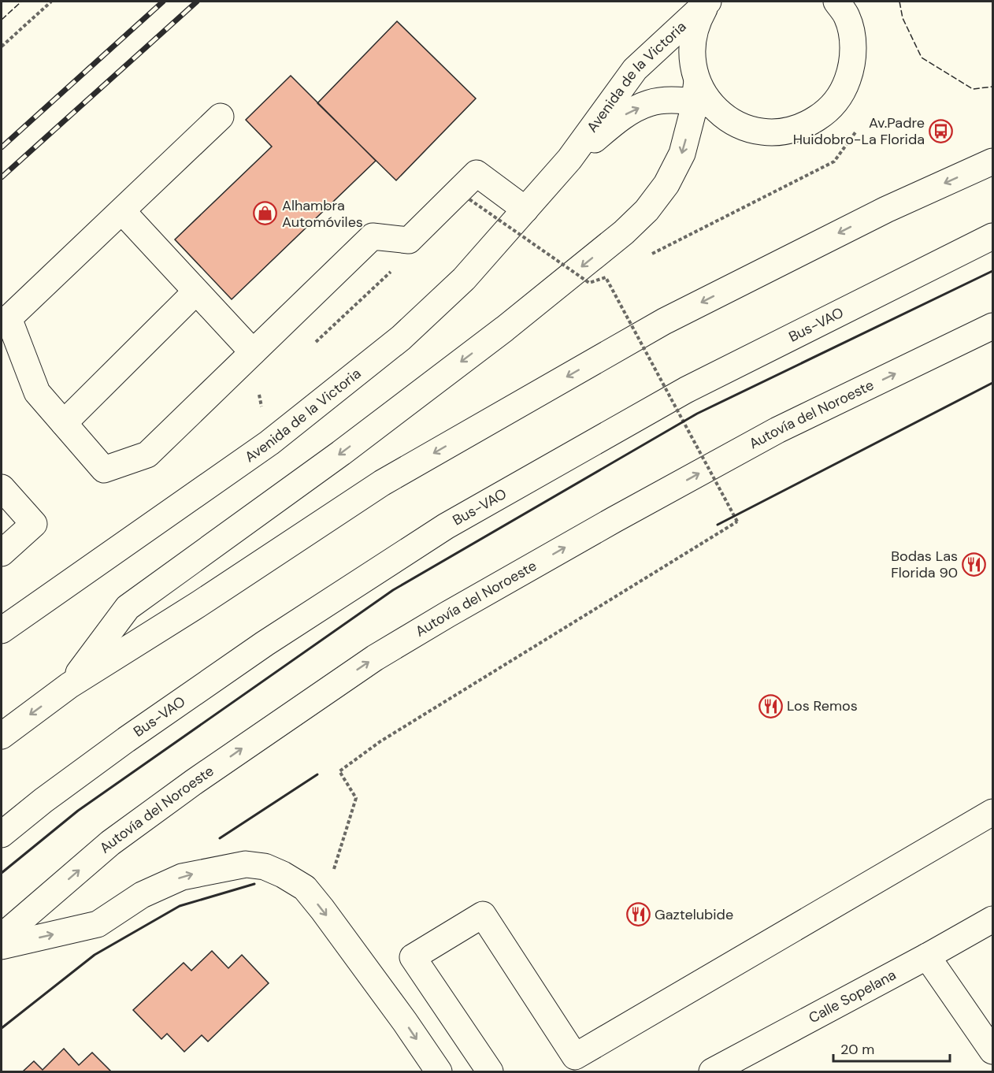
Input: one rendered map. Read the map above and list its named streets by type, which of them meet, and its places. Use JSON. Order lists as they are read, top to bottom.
{
  "streets": {
    "main road": [
      "Avenida de la Victoria",
      "Bus-VAO",
      "Autovía del Noroeste",
      "Calle Sopelana"
    ]
  },
  "places": {
    "bus stop": ["Av.Padre Huidobro-La Florida"],
    "shop": ["Alhambra Automóviles"],
    "restaurant": ["Bodas Las Florida 90", "Los Remos", "Gaztelubide"]
  },
  "scale_bar": "20 m"
}
